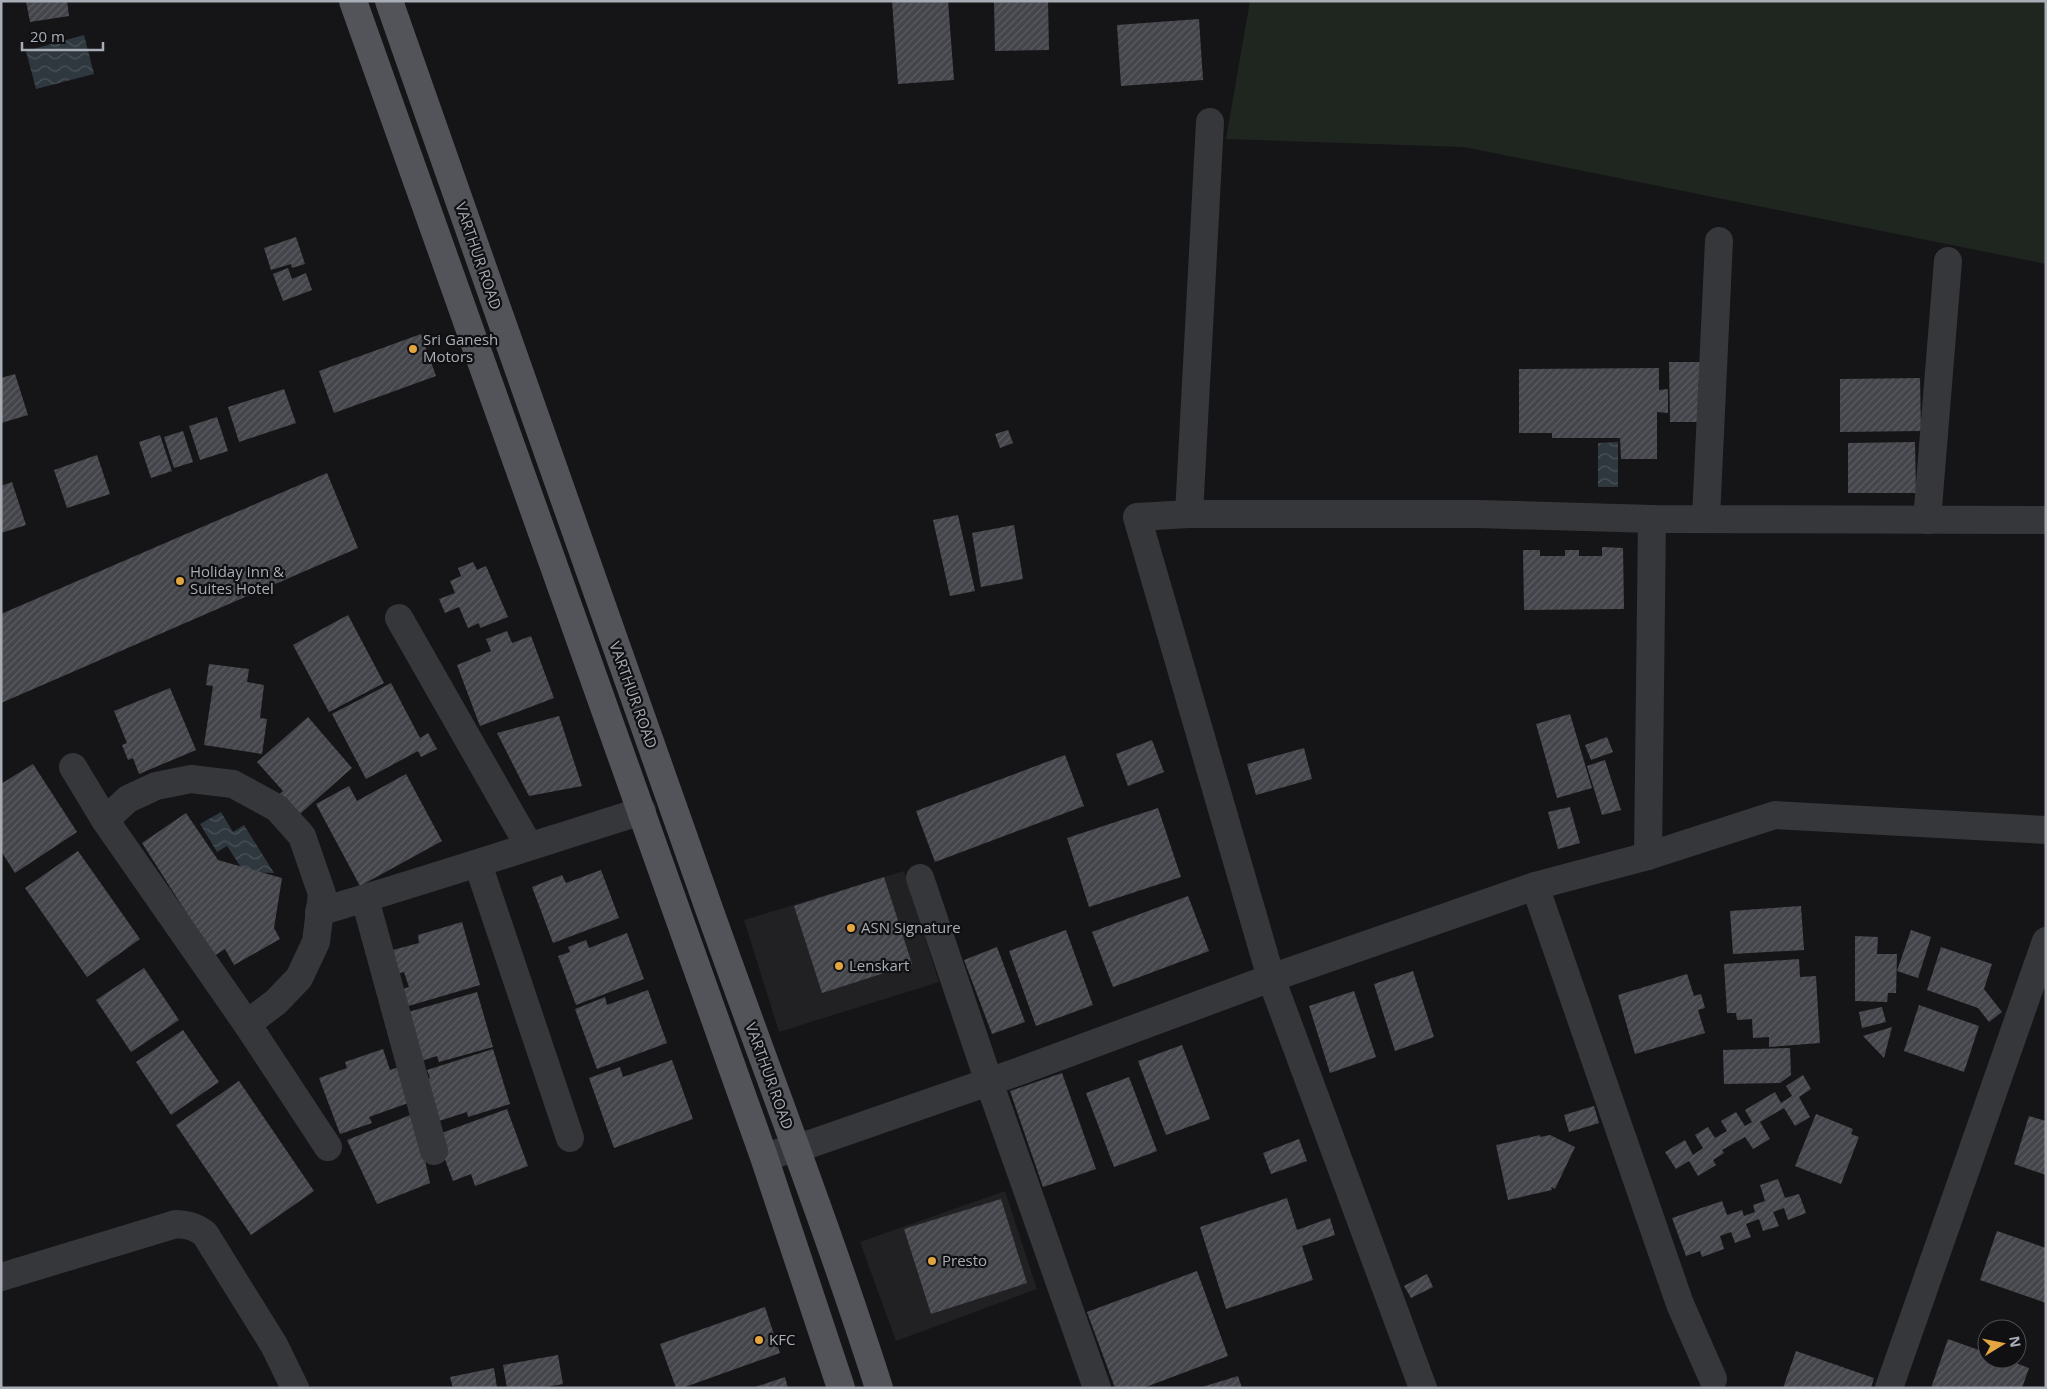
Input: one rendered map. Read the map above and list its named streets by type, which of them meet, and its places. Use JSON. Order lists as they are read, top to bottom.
{
  "streets": {
    "main road": ["VARTHUR ROAD"]
  },
  "places": [
    "Sri Ganesh Motors",
    "Holiday Inn & Suites Hotel",
    "ASN Signature",
    "Lenskart",
    "Presto",
    "KFC"
  ],
  "scale_bar": "20 m",
  "north": "right"
}
